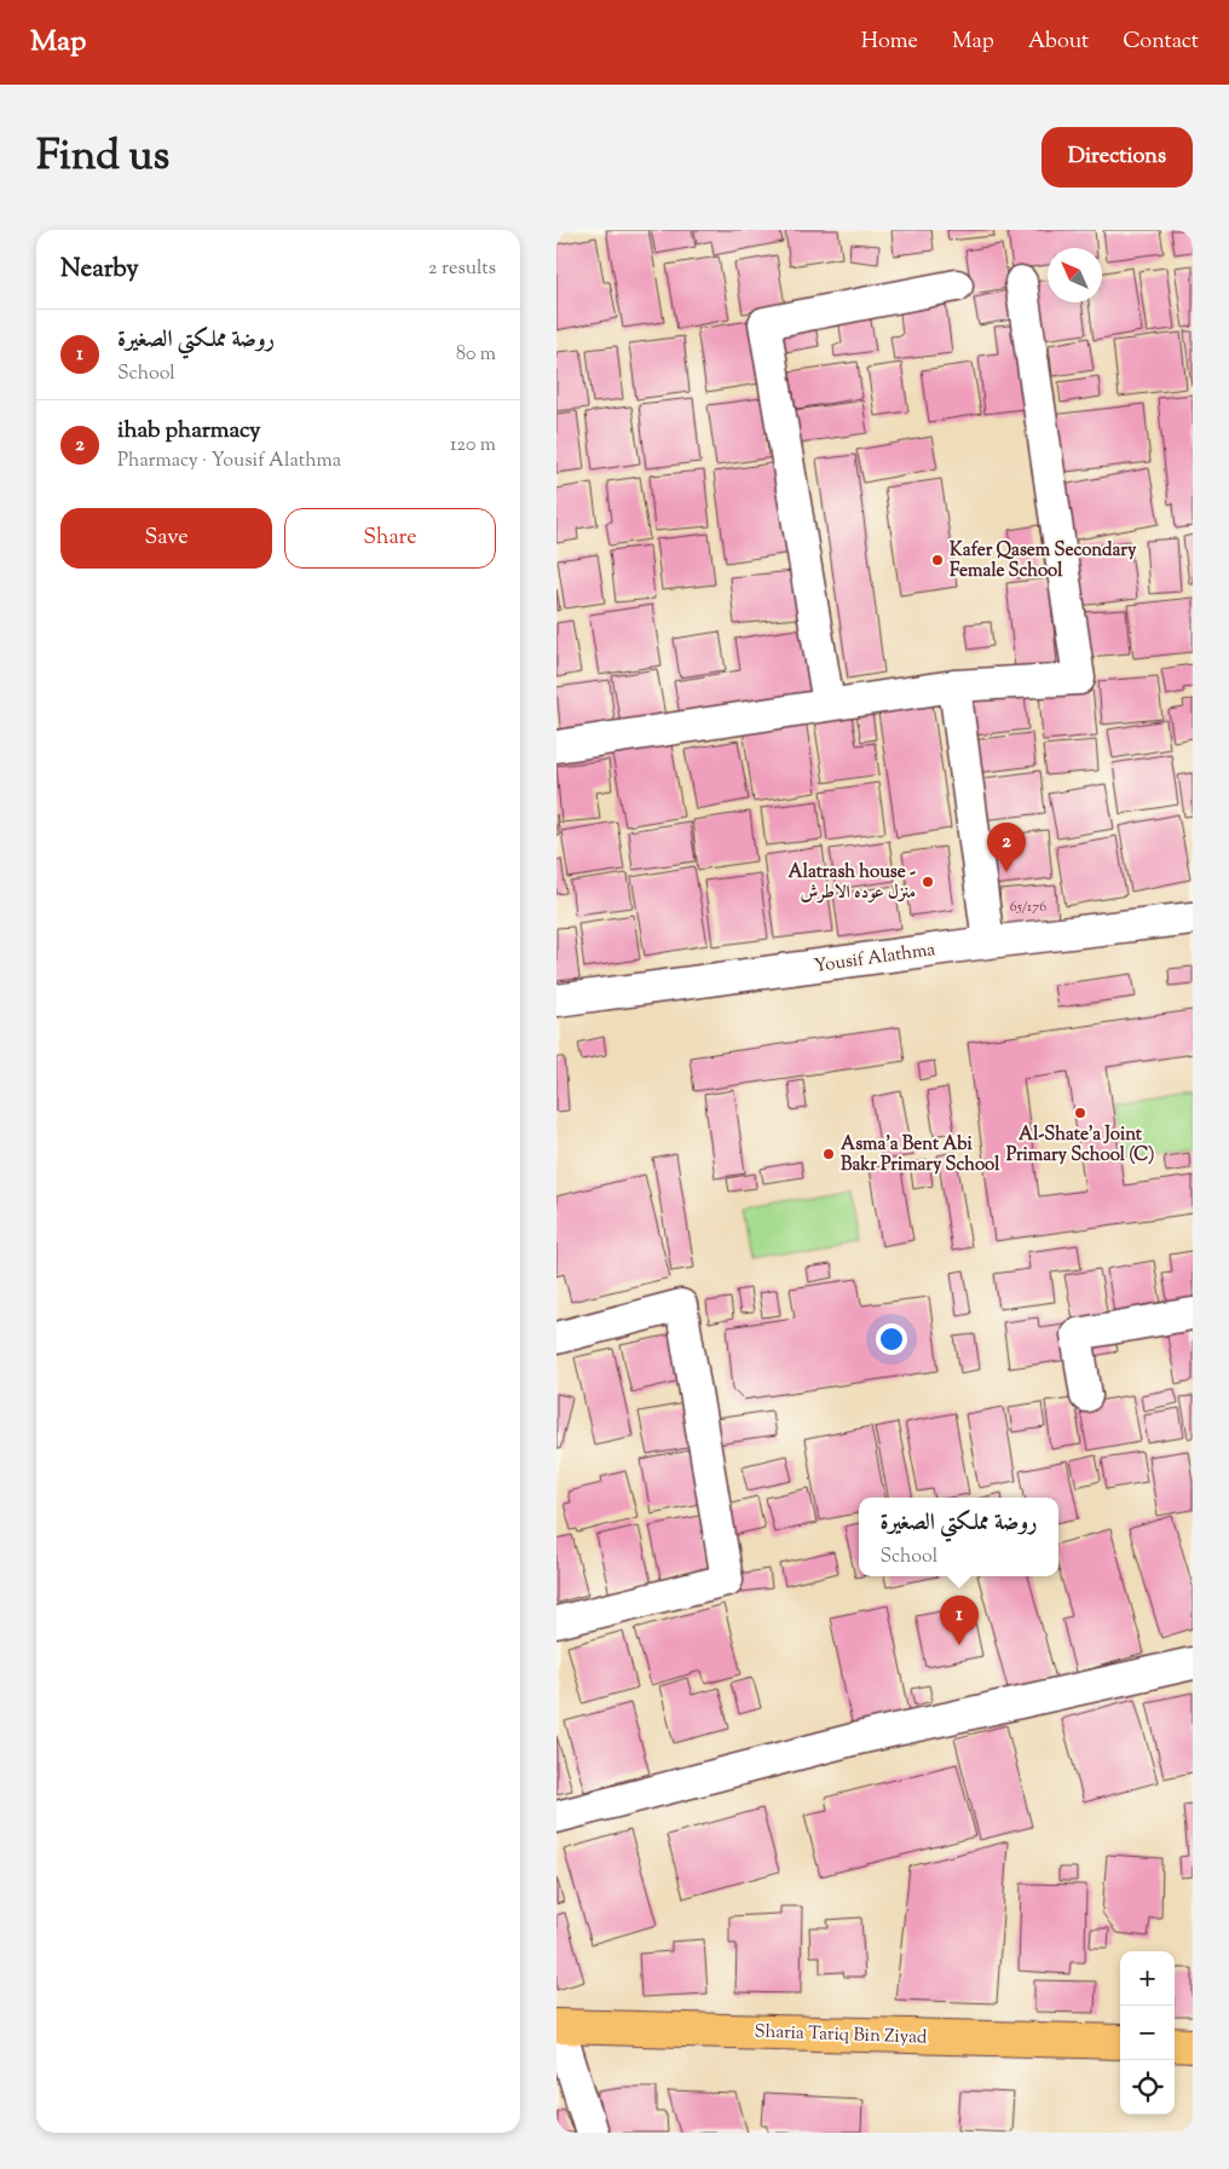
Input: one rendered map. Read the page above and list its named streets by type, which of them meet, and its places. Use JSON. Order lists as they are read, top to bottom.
{
  "streets": {
    "main road": ["Sharia Tariq Bin Ziyad"],
    "street": ["Yousif Alathma"]
  },
  "places": [
    "Kafer Qasem Secondary Female School",
    "Alatrash house - منزل عوده الاطرش",
    "Al-Shate'a Joint Primary School (C)",
    "Asma'a Bent Abi Bakr Primary School"
  ],
  "house_numbers": ["65/176"],
  "north": "top left",
  "page": {
    "header": "Map",
    "nav": [
      "Home",
      "Map",
      "About",
      "Contact"
    ],
    "title": "Find us",
    "buttons": [
      "Directions",
      ["Save", "Share"]
    ],
    "heading": ["Nearby", "2 results"],
    "list": [
      {
        "mark": "1",
        "name": "روضة مملكتي الصغيرة",
        "note": "School",
        "value": "80 m"
      },
      {
        "mark": "2",
        "name": "ihab pharmacy",
        "note": "Pharmacy · Yousif Alathma",
        "value": "120 m"
      }
    ],
    "pins": ["2", "1"],
    "popup": ["روضة مملكتي الصغيرة", "School"],
    "map_buttons": ["+", "−"]
  }
}
